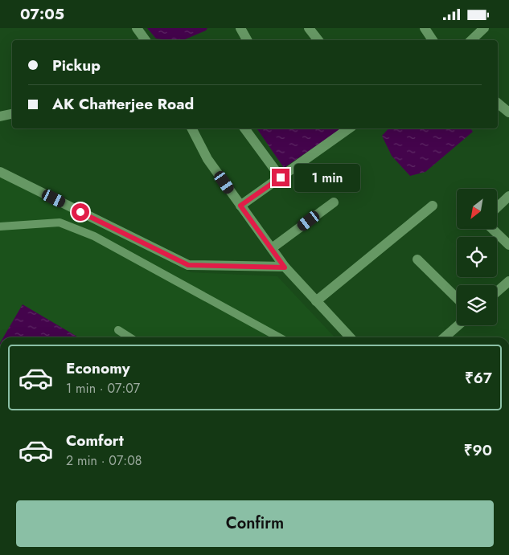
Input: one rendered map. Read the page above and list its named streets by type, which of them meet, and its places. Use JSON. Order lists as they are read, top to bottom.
{
  "north": "bottom left",
  "page": {
    "status": "07:05",
    "banner": ["Pickup", "AK Chatterjee Road"],
    "bubble": "1 min",
    "list": [
      {
        "name": "Economy",
        "note": "1 min · 07:07",
        "value": "₹67"
      },
      {
        "name": "Comfort",
        "note": "2 min · 07:08",
        "value": "₹90"
      }
    ],
    "buttons": "Confirm"
  }
}
